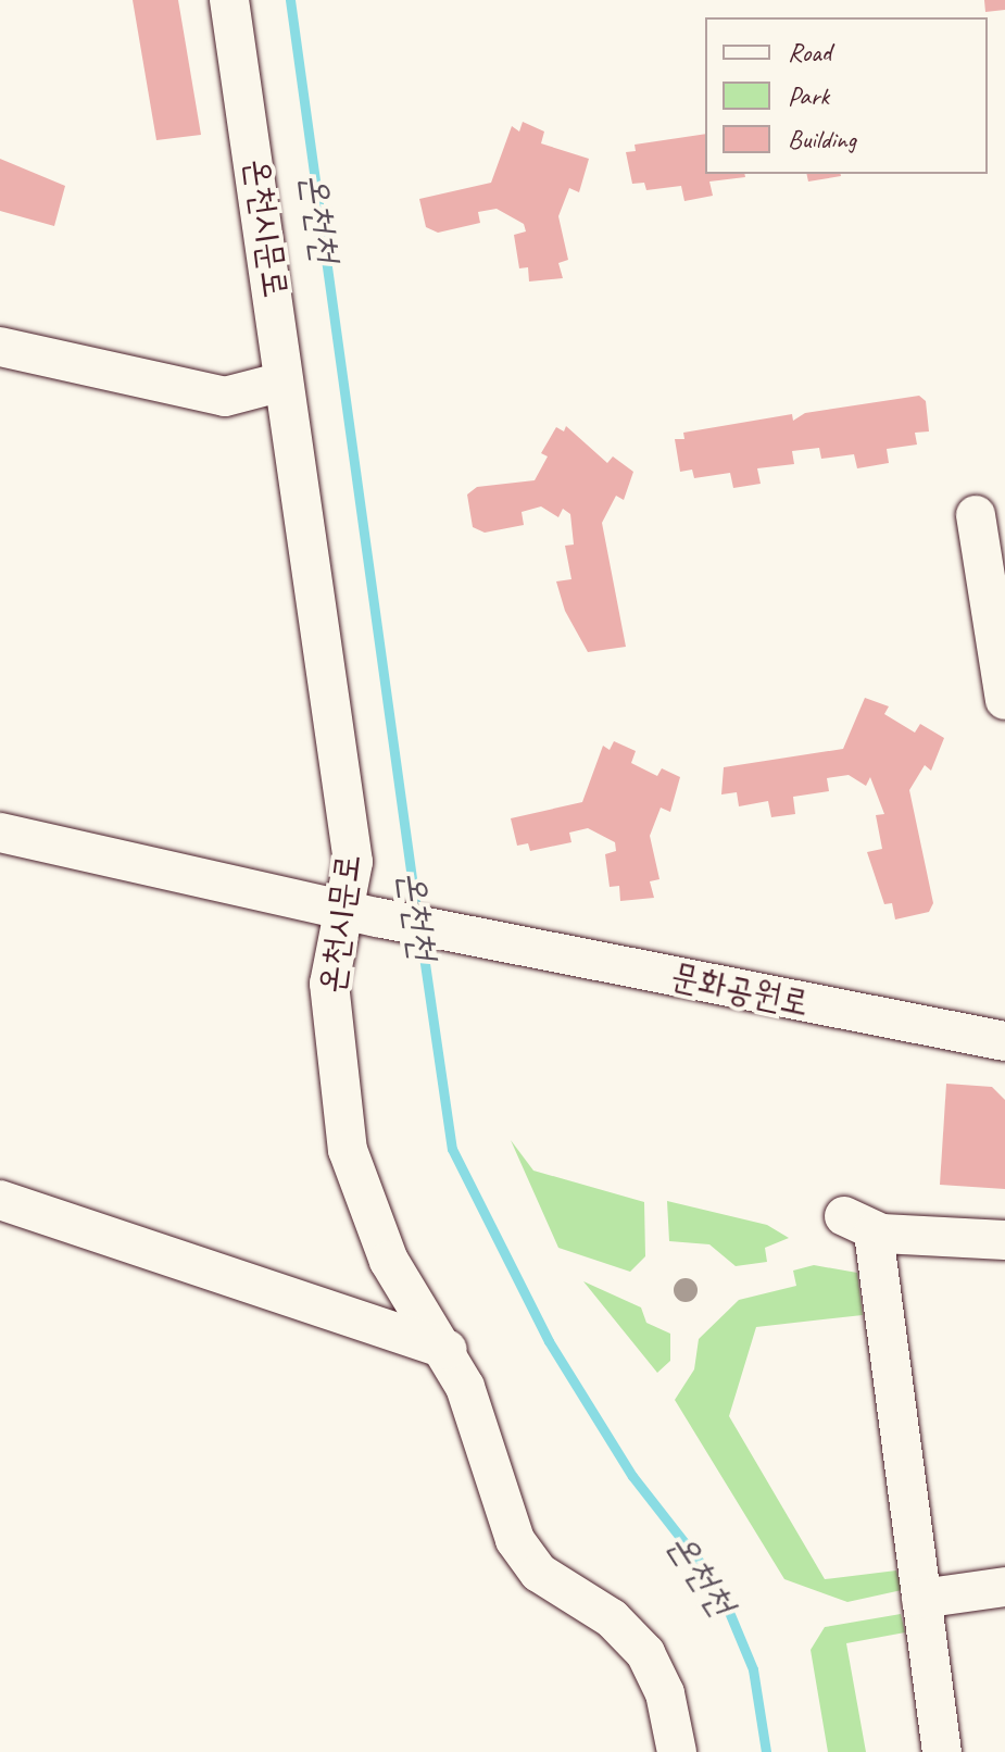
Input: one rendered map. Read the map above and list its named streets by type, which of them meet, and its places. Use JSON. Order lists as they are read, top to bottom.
{
  "streets": {
    "street": ["온천시문로", "문화공원로"]
  },
  "crossings": [
    ["온천시문로", "문화공원로"]
  ],
  "water": ["온천천"],
  "legend": ["Road", "Park", "Building"]
}
